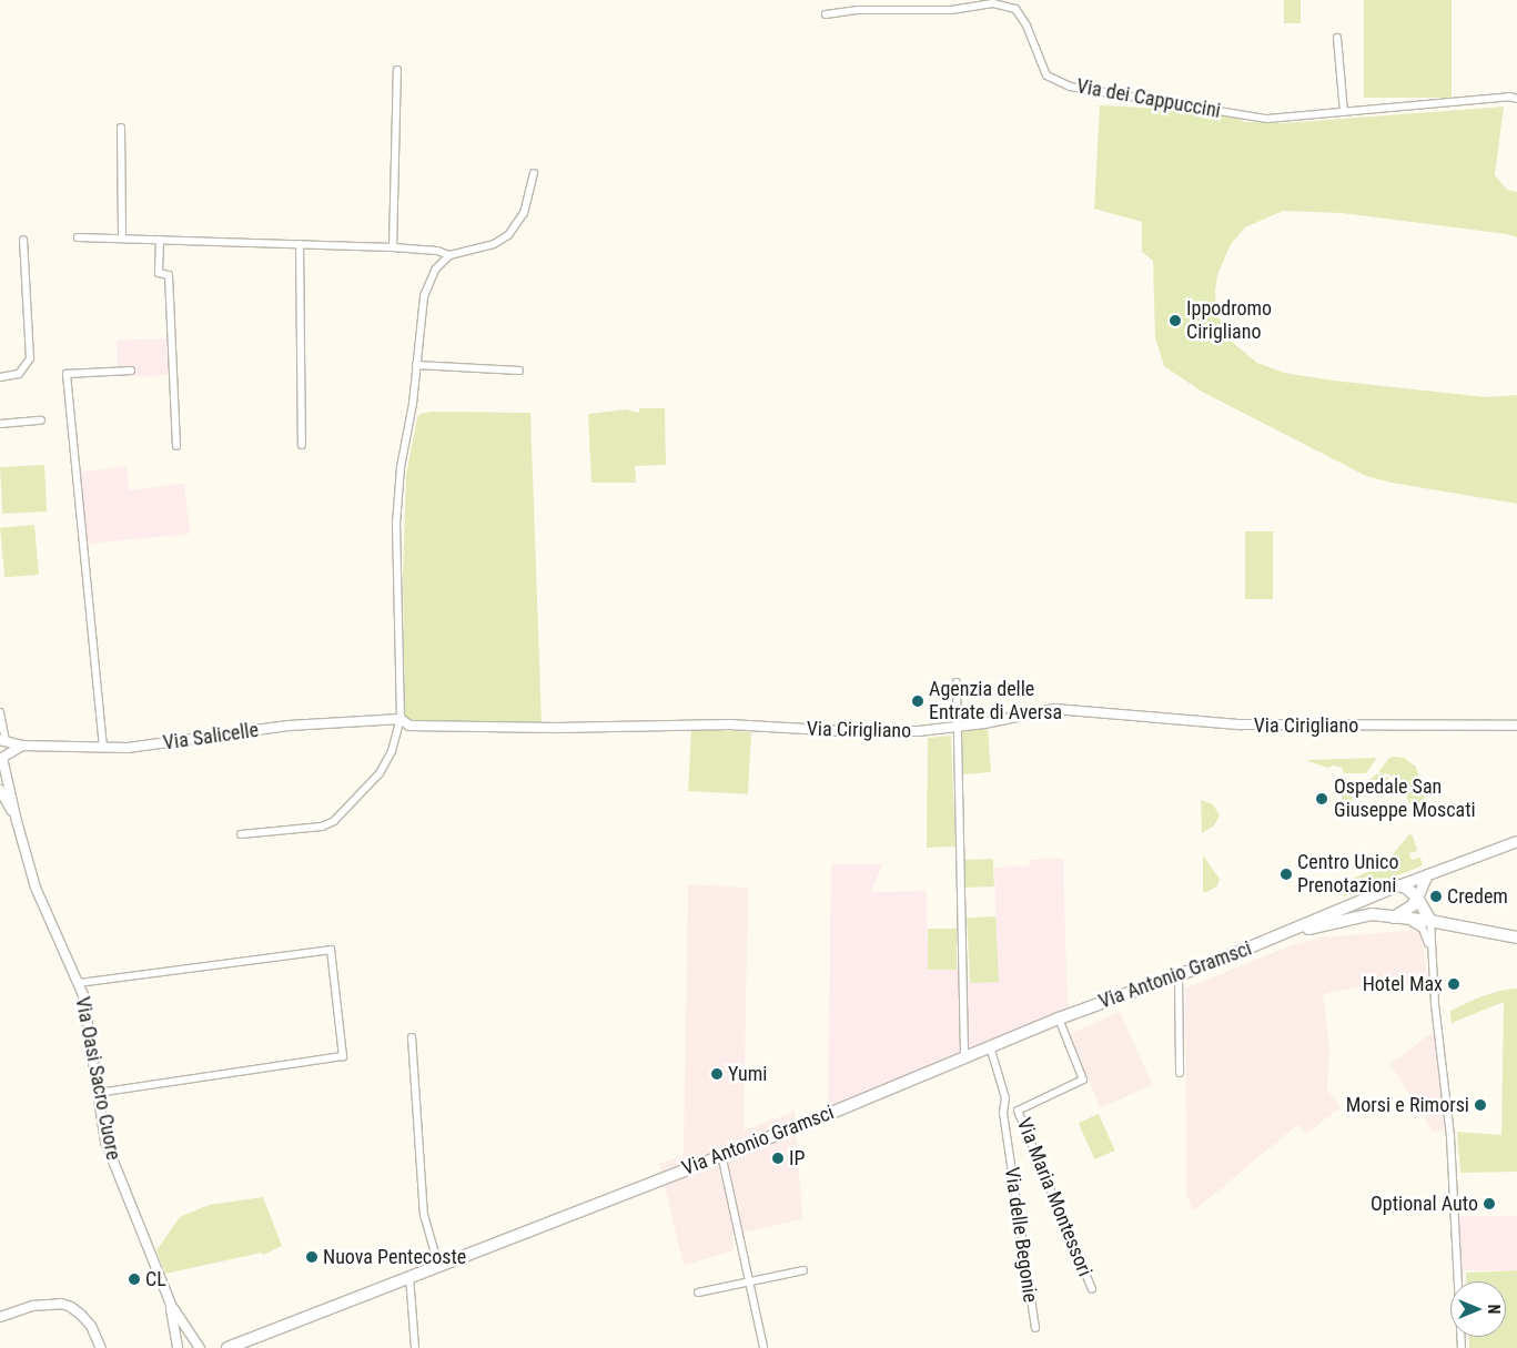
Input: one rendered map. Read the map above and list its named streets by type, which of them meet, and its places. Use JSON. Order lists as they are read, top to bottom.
{
  "streets": {
    "main road": ["Via Antonio Gramsci"],
    "street": [
      "Via dei Cappuccini",
      "Via Cirigliano",
      "Via Salicelle",
      "Via Oasi Sacro Cuore",
      "Via Maria Montessori",
      "Via delle Begonie"
    ]
  },
  "crossings": [
    ["Via Cirigliano", "Via Salicelle"],
    ["Via Salicelle", "Via Oasi Sacro Cuore"],
    ["Via Antonio Gramsci", "Via Maria Montessori"],
    ["Via Antonio Gramsci", "Via delle Begonie"]
  ],
  "places": [
    "Ippodromo Cirigliano",
    "Agenzia delle Entrate di Aversa",
    "Ospedale San Giuseppe Moscati",
    "Centro Unico Prenotazioni",
    "Credem",
    "Hotel Max",
    "Yumi",
    "Morsi e Rimorsi",
    "IP",
    "Optional Auto",
    "Nuova Pentecoste",
    "CL"
  ],
  "north": "right"
}
